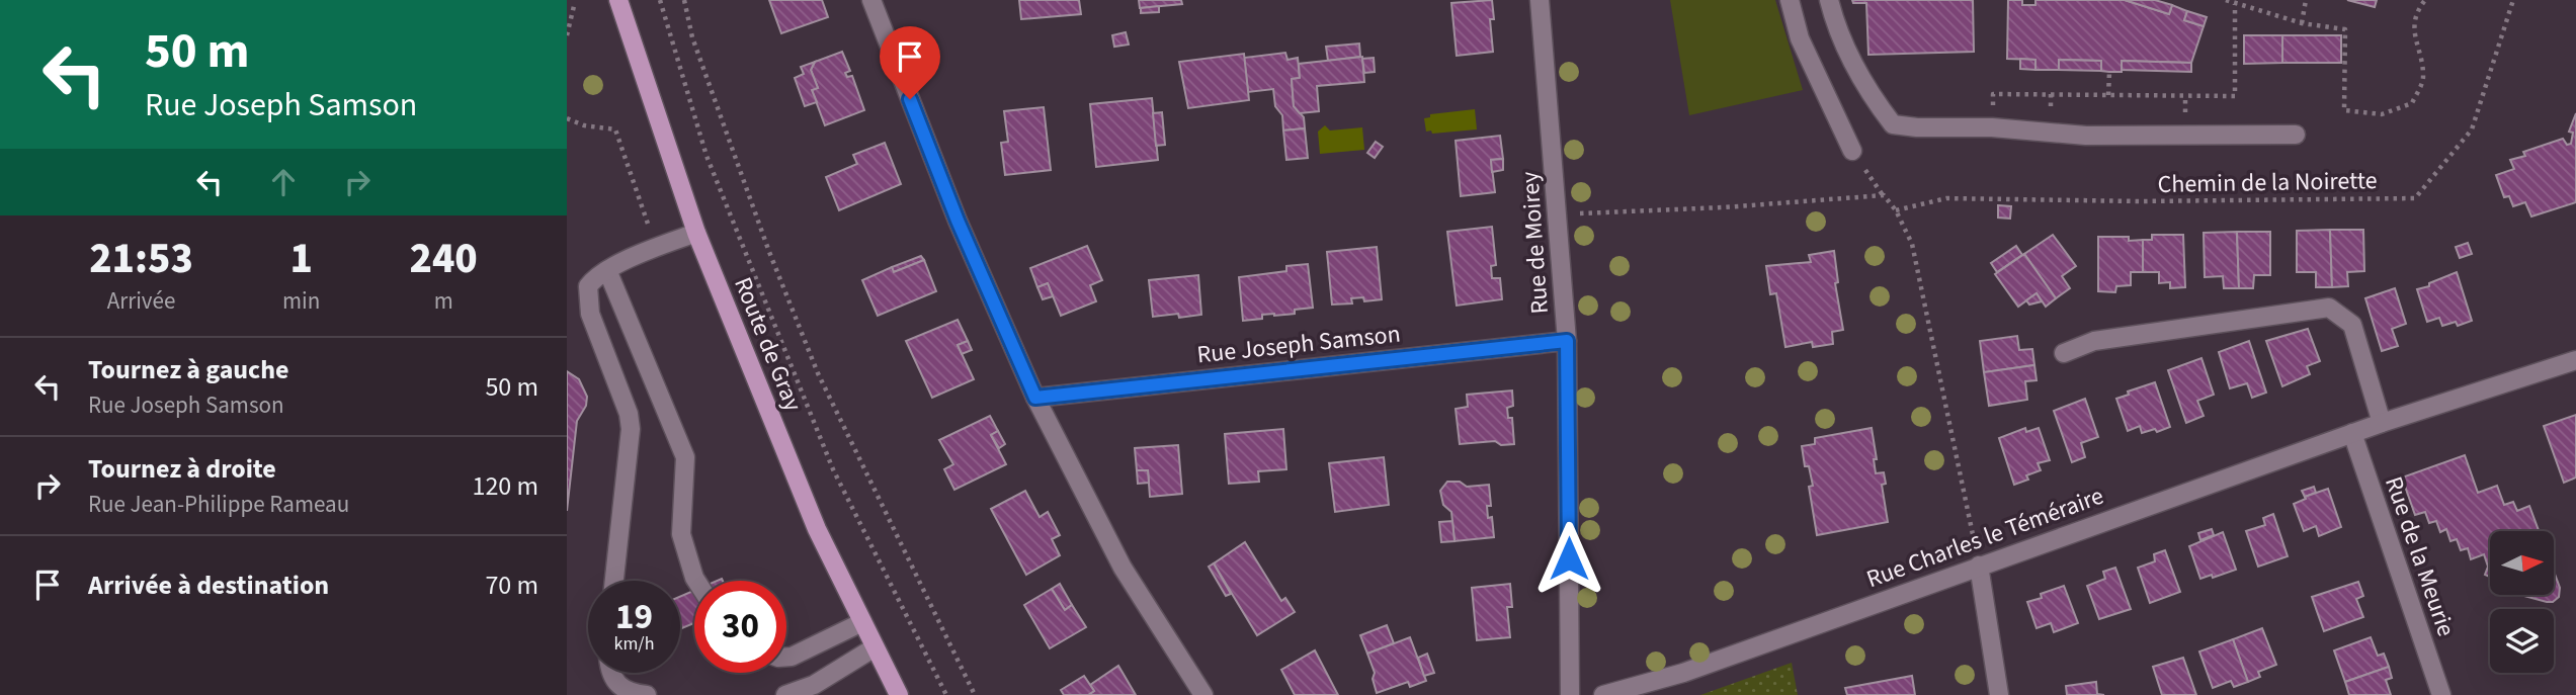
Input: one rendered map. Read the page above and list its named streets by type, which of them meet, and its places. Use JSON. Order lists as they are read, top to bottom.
{
  "streets": {
    "main road": ["Route de Gray"],
    "street": [
      "Rue de Moirey",
      "Rue Joseph Samson",
      "Rue Charles le Téméraire",
      "Rue de la Meurie"
    ],
    "path": ["Chemin de la Noirette"]
  },
  "crossings": [
    ["Rue de Moirey", "Rue Joseph Samson"],
    ["Rue Charles le Téméraire", "Rue de la Meurie"]
  ],
  "north": "right",
  "page": {
    "turn": ["50 m", "Rue Joseph Samson"],
    "eta": [
      "21:53",
      "Arrivée",
      "1",
      "min",
      "240",
      "m"
    ],
    "list": [
      {
        "name": "Tournez à gauche",
        "note": "Rue Joseph Samson",
        "value": "50 m"
      },
      {
        "name": "Tournez à droite",
        "note": "Rue Jean-Philippe Rameau",
        "value": "120 m"
      },
      {
        "name": "Arrivée à destination",
        "value": "70 m"
      }
    ],
    "speed": "19 km/h",
    "limit": "30"
  }
}
